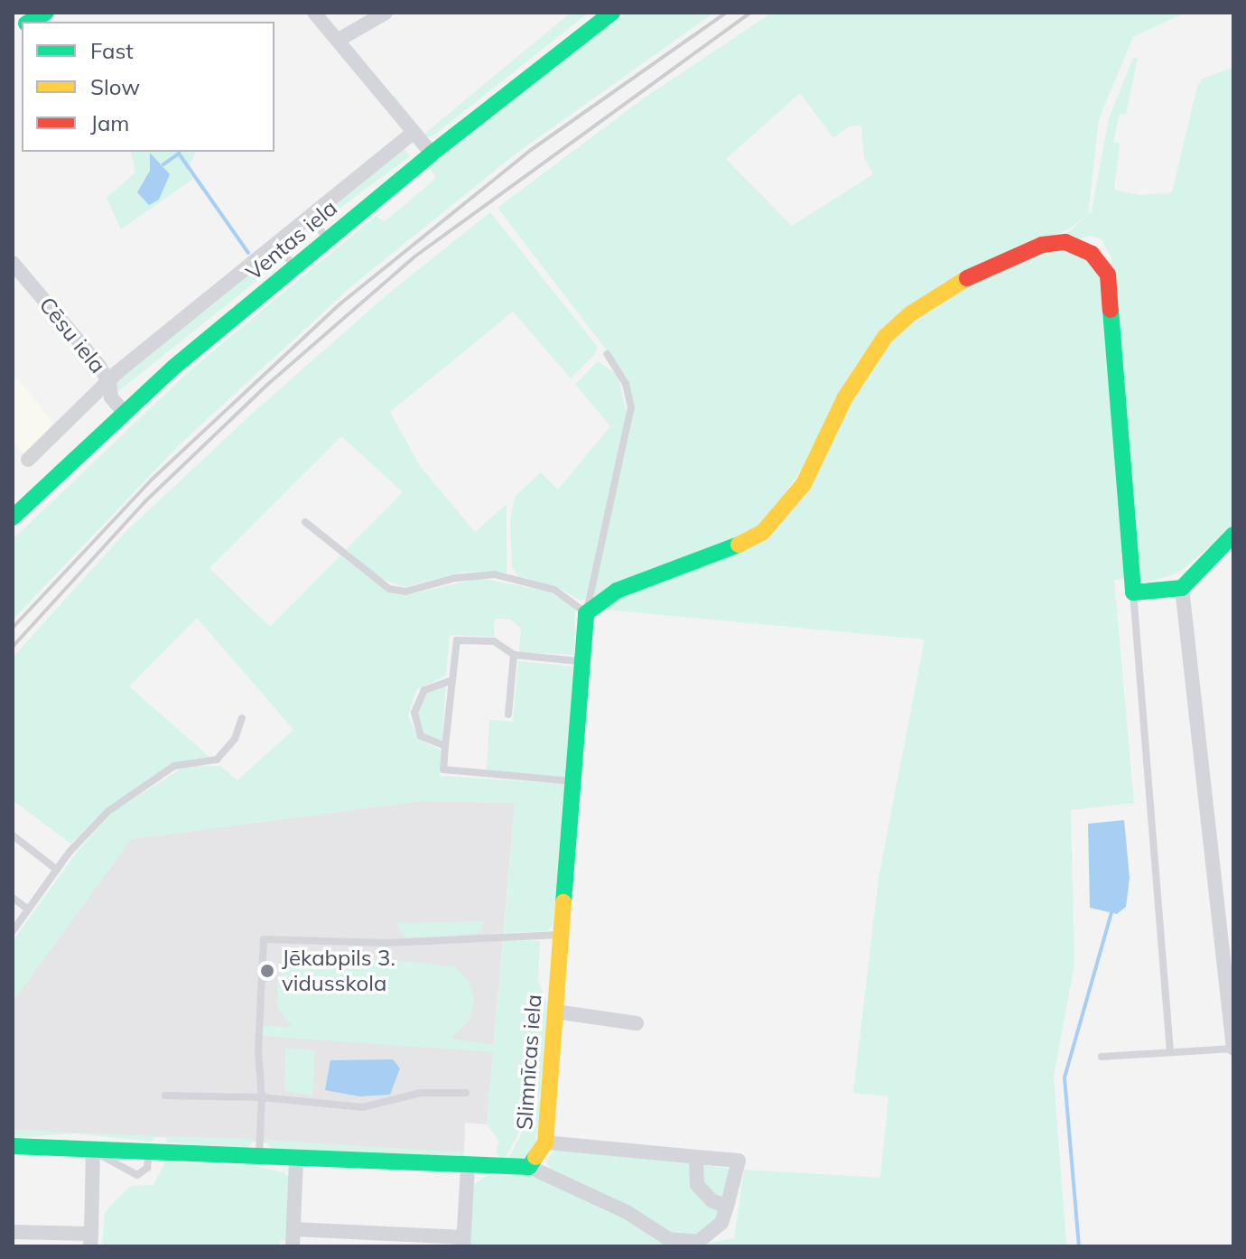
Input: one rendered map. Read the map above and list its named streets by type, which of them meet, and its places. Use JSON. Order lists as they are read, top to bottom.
{
  "streets": {
    "main road": ["Ventas iela", "Slimnīcas iela"],
    "street": ["Cēsu iela"]
  },
  "crossings": [
    ["Ventas iela", "Cēsu iela"]
  ],
  "places": ["Jēkabpils 3. vidusskola"],
  "legend": ["Fast", "Slow", "Jam"]
}
